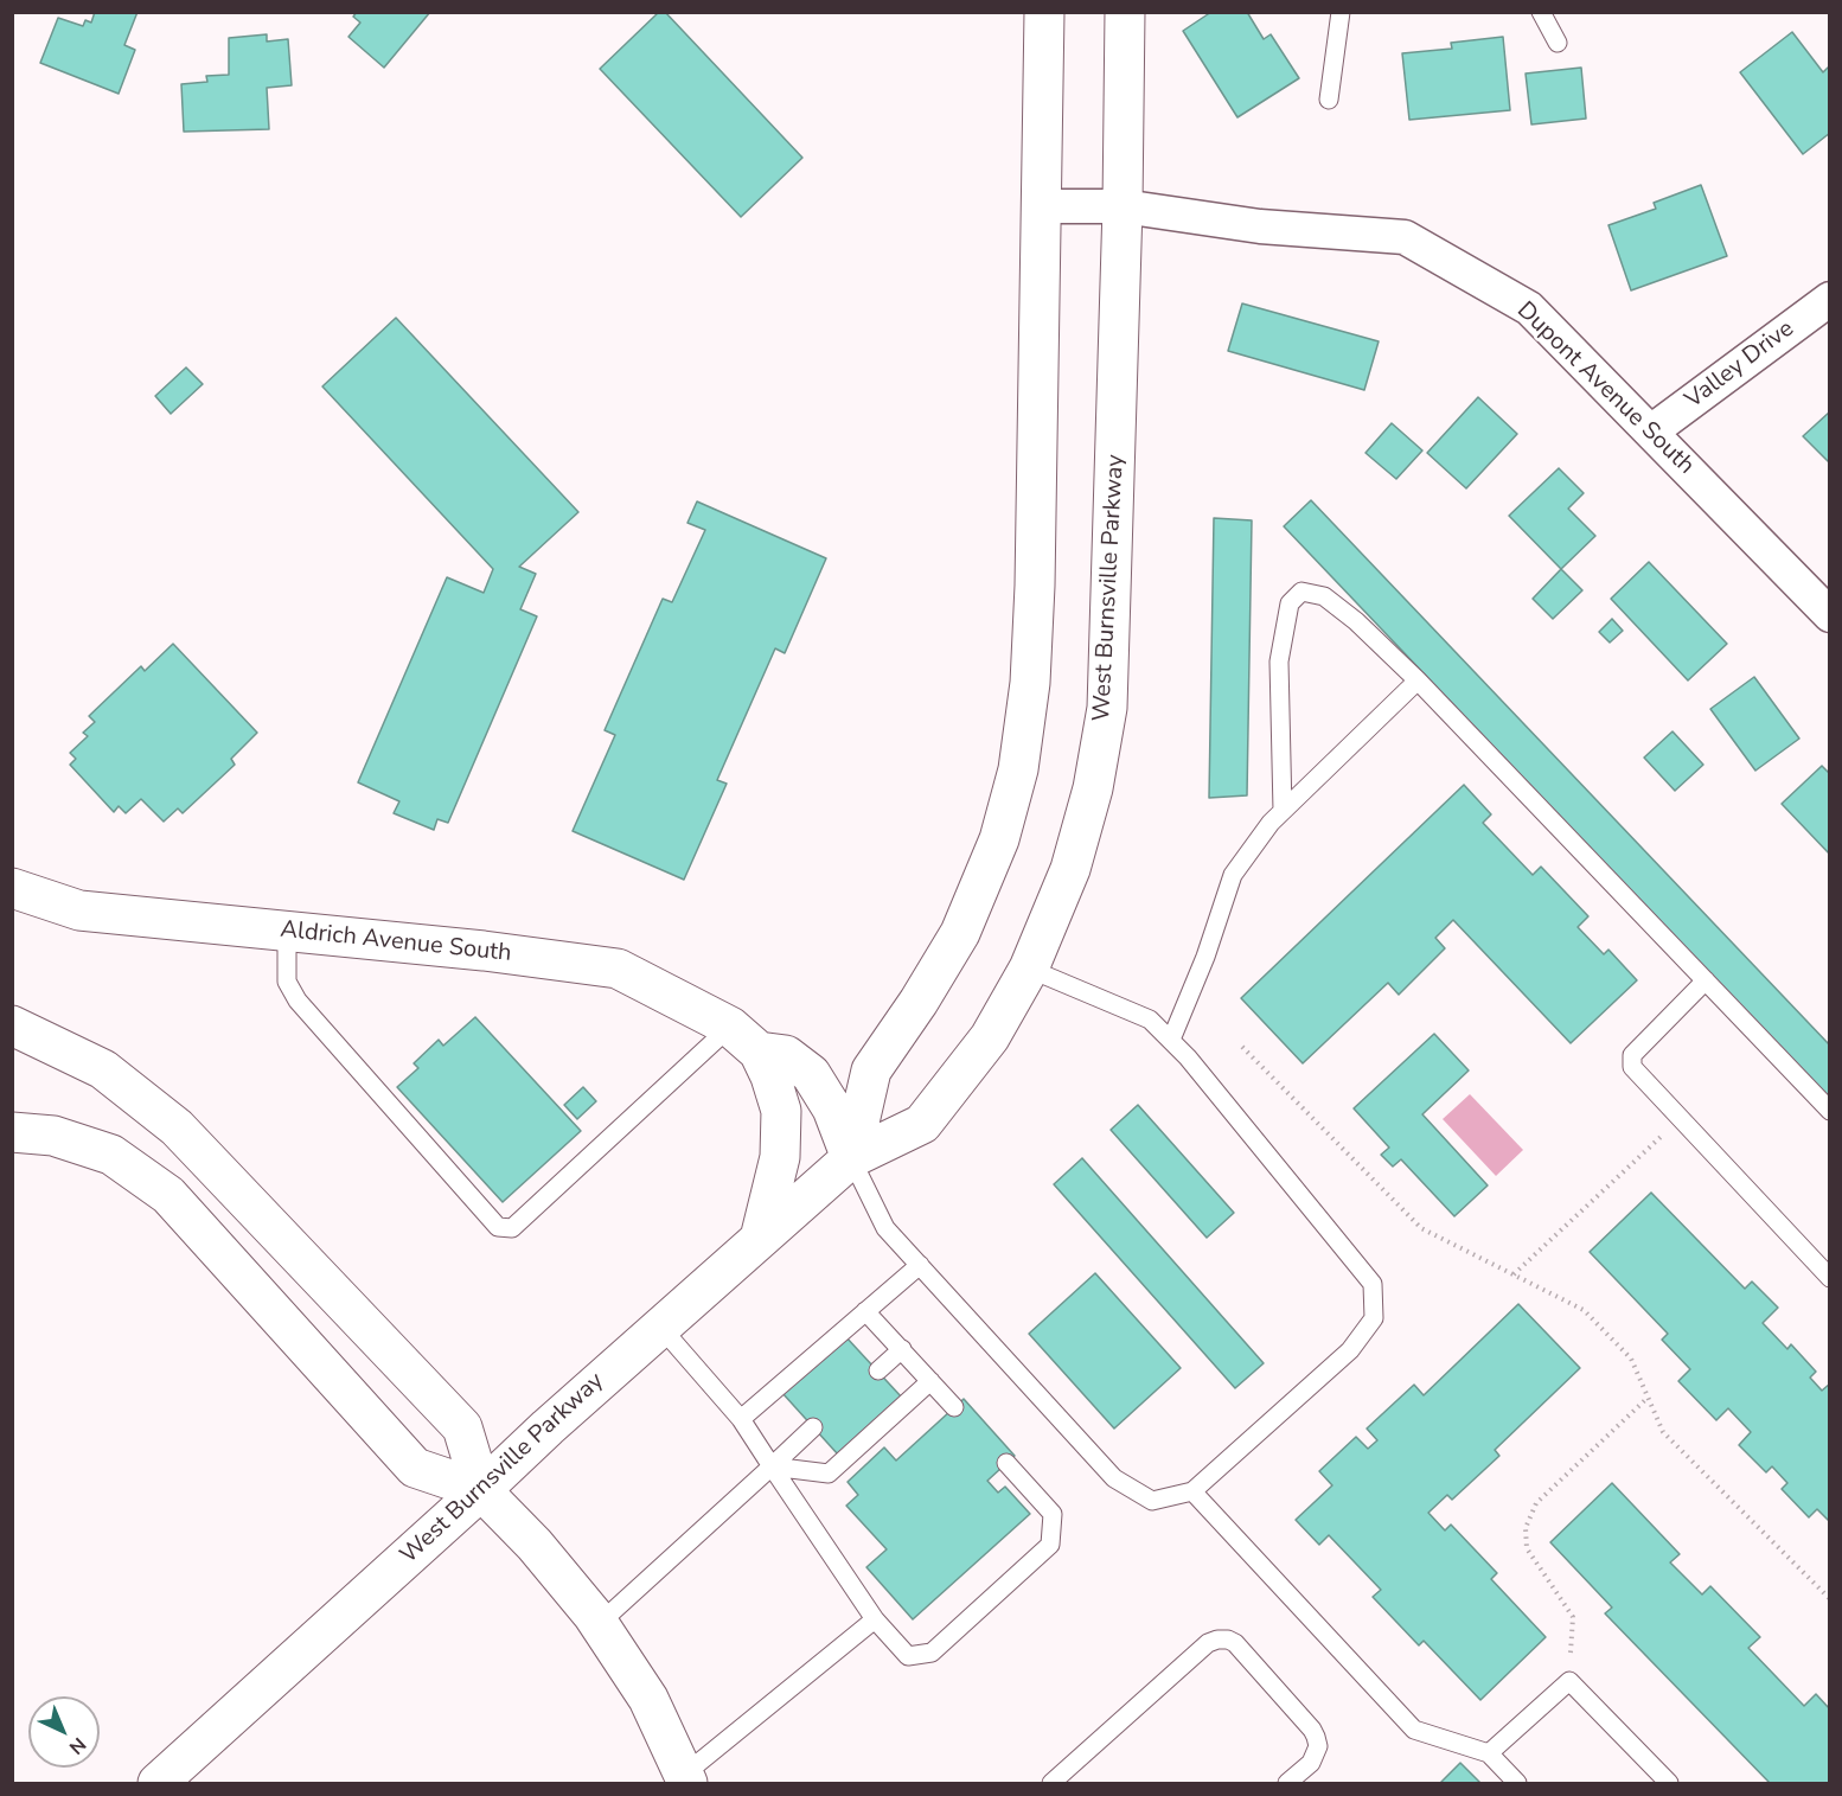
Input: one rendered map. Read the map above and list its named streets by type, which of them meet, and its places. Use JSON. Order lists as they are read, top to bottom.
{
  "streets": {
    "main road": ["West Burnsville Parkway", "Aldrich Avenue South"],
    "street": ["Valley Drive", "Dupont Avenue South"]
  },
  "crossings": [
    ["Valley Drive", "Dupont Avenue South"],
    ["Dupont Avenue South", "West Burnsville Parkway"],
    ["West Burnsville Parkway", "Aldrich Avenue South"]
  ],
  "north": "bottom right"
}
